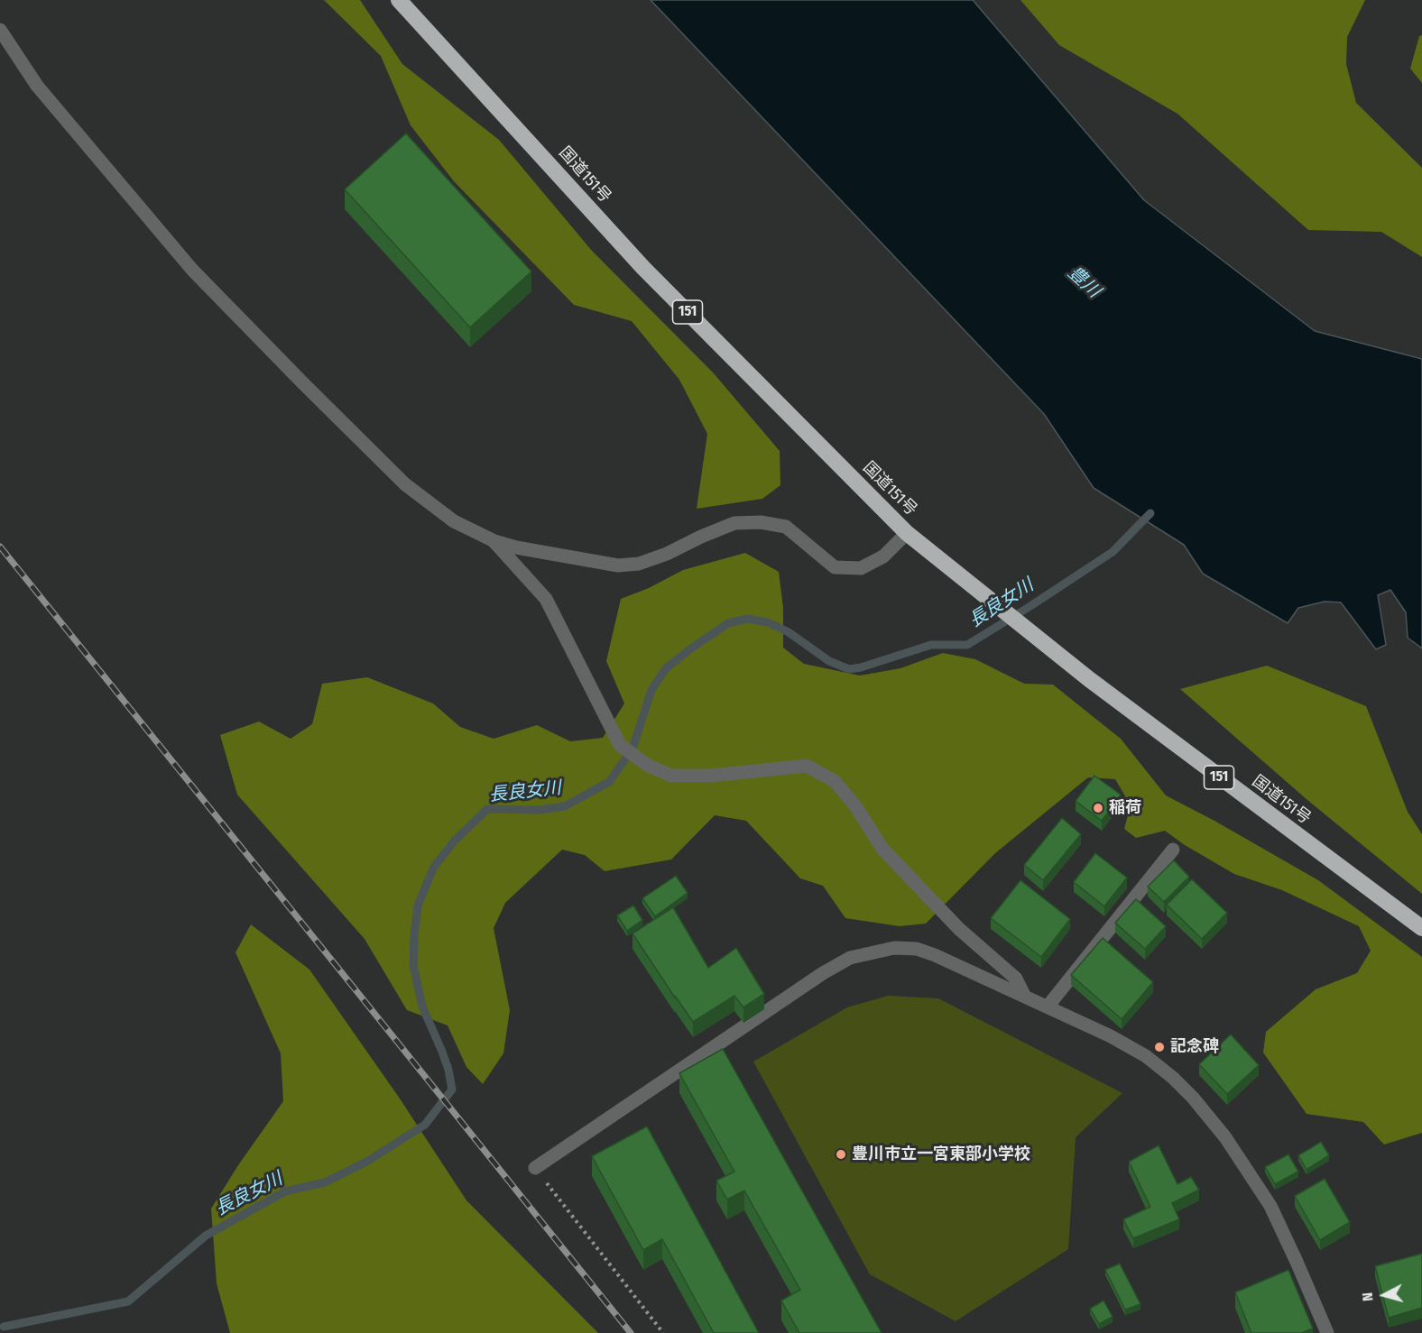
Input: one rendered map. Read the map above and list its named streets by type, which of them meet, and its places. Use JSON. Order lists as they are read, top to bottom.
{
  "streets": {
    "highway": ["国道151号", "151"]
  },
  "water": ["豊川", "長良女川"],
  "places": ["稲荷", "記念碑", "豊川市立一宮東部小学校"],
  "north": "left"
}
